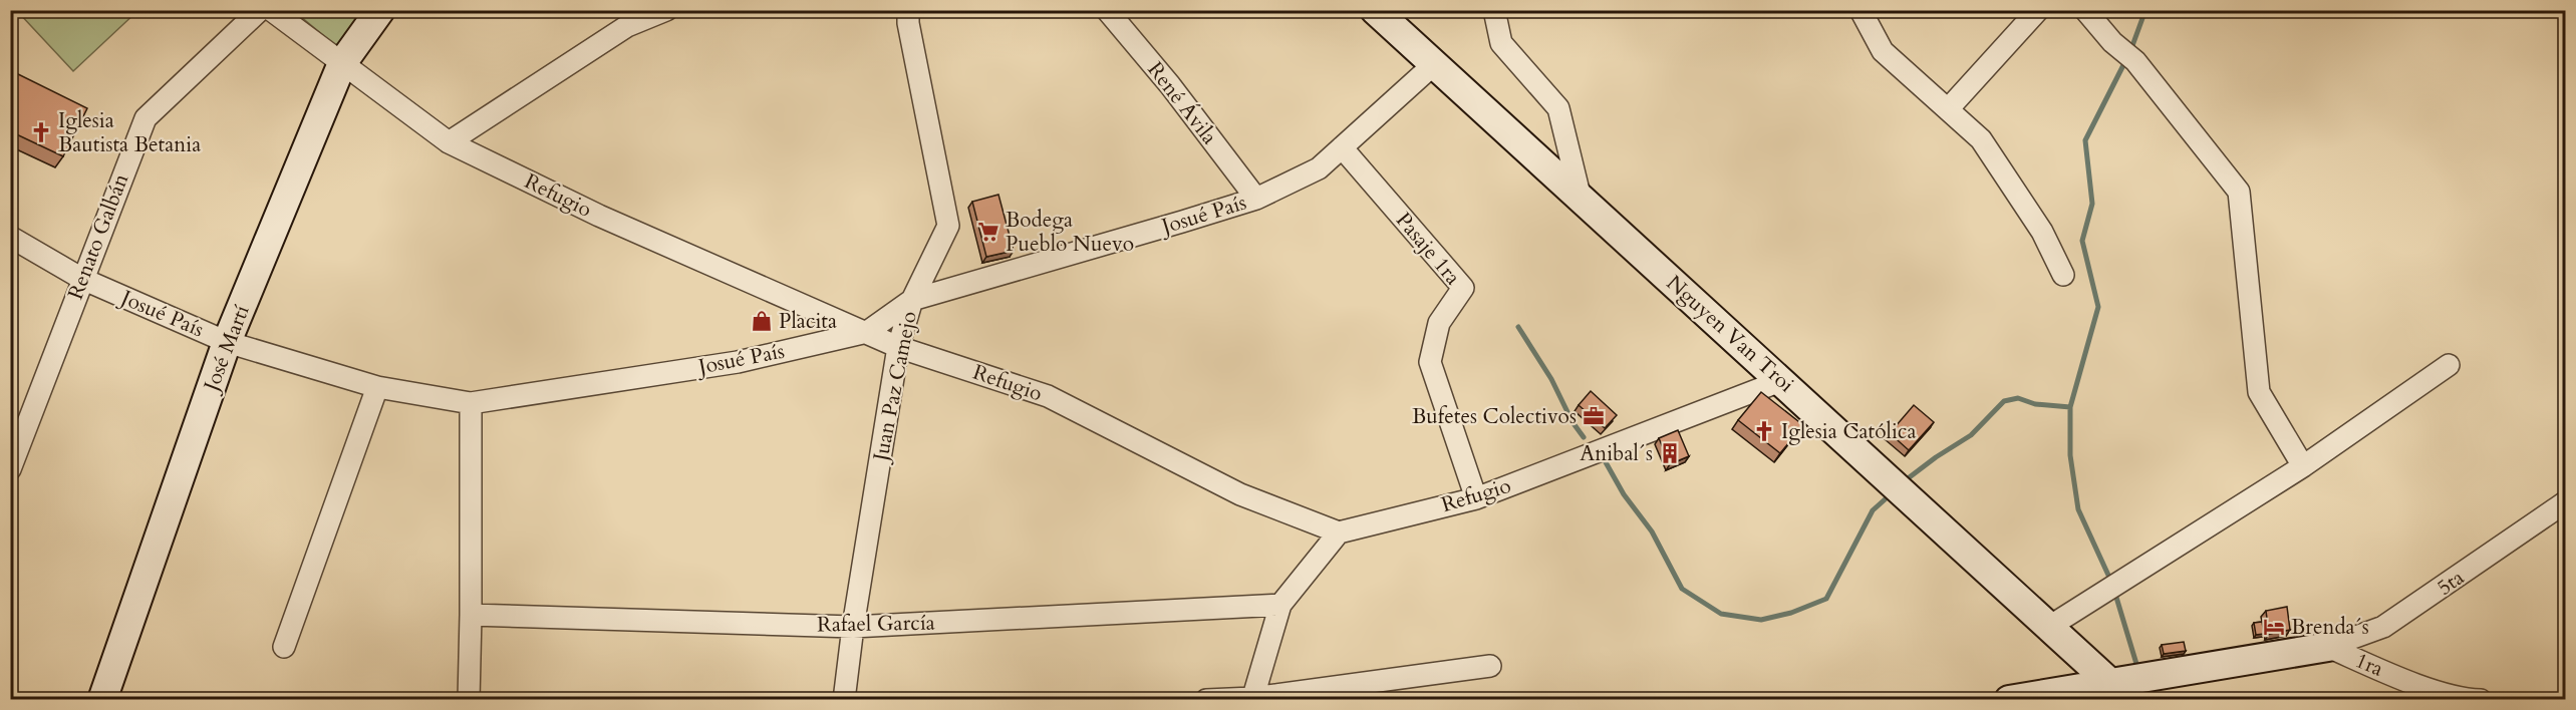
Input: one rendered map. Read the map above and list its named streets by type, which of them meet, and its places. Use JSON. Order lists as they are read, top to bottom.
{
  "streets": {
    "street": [
      "René Ávila",
      "Refugio",
      "Josué País",
      "Renato Galbán",
      "Pasaje 1ra",
      "Nguyen Van Troi",
      "José Martí",
      "Juan Paz Camejo",
      "5ta",
      "Rafael García",
      "1ra"
    ]
  },
  "crossings": [
    ["René Ávila", "Josué País"],
    ["Refugio", "Josué País"],
    ["Refugio", "Pasaje 1ra"],
    ["Refugio", "Nguyen Van Troi"],
    ["Refugio", "José Martí"],
    ["Refugio", "Juan Paz Camejo"],
    ["Josué País", "Renato Galbán"],
    ["Josué País", "Pasaje 1ra"],
    ["Josué País", "Nguyen Van Troi"],
    ["Josué País", "José Martí"],
    ["Josué País", "Juan Paz Camejo"],
    ["Juan Paz Camejo", "Rafael García"],
    ["5ta", "1ra"]
  ],
  "places": {
    "church": ["Iglesia Bautista Betania", "Iglesia Católica"],
    "supermarket": ["Bodega Pueblo Nuevo"],
    "shop": ["Placita"],
    "office": ["Bufetes Colectivos"],
    "building": ["Anibal´s"],
    "hotel": ["Brenda´s"]
  }
}
